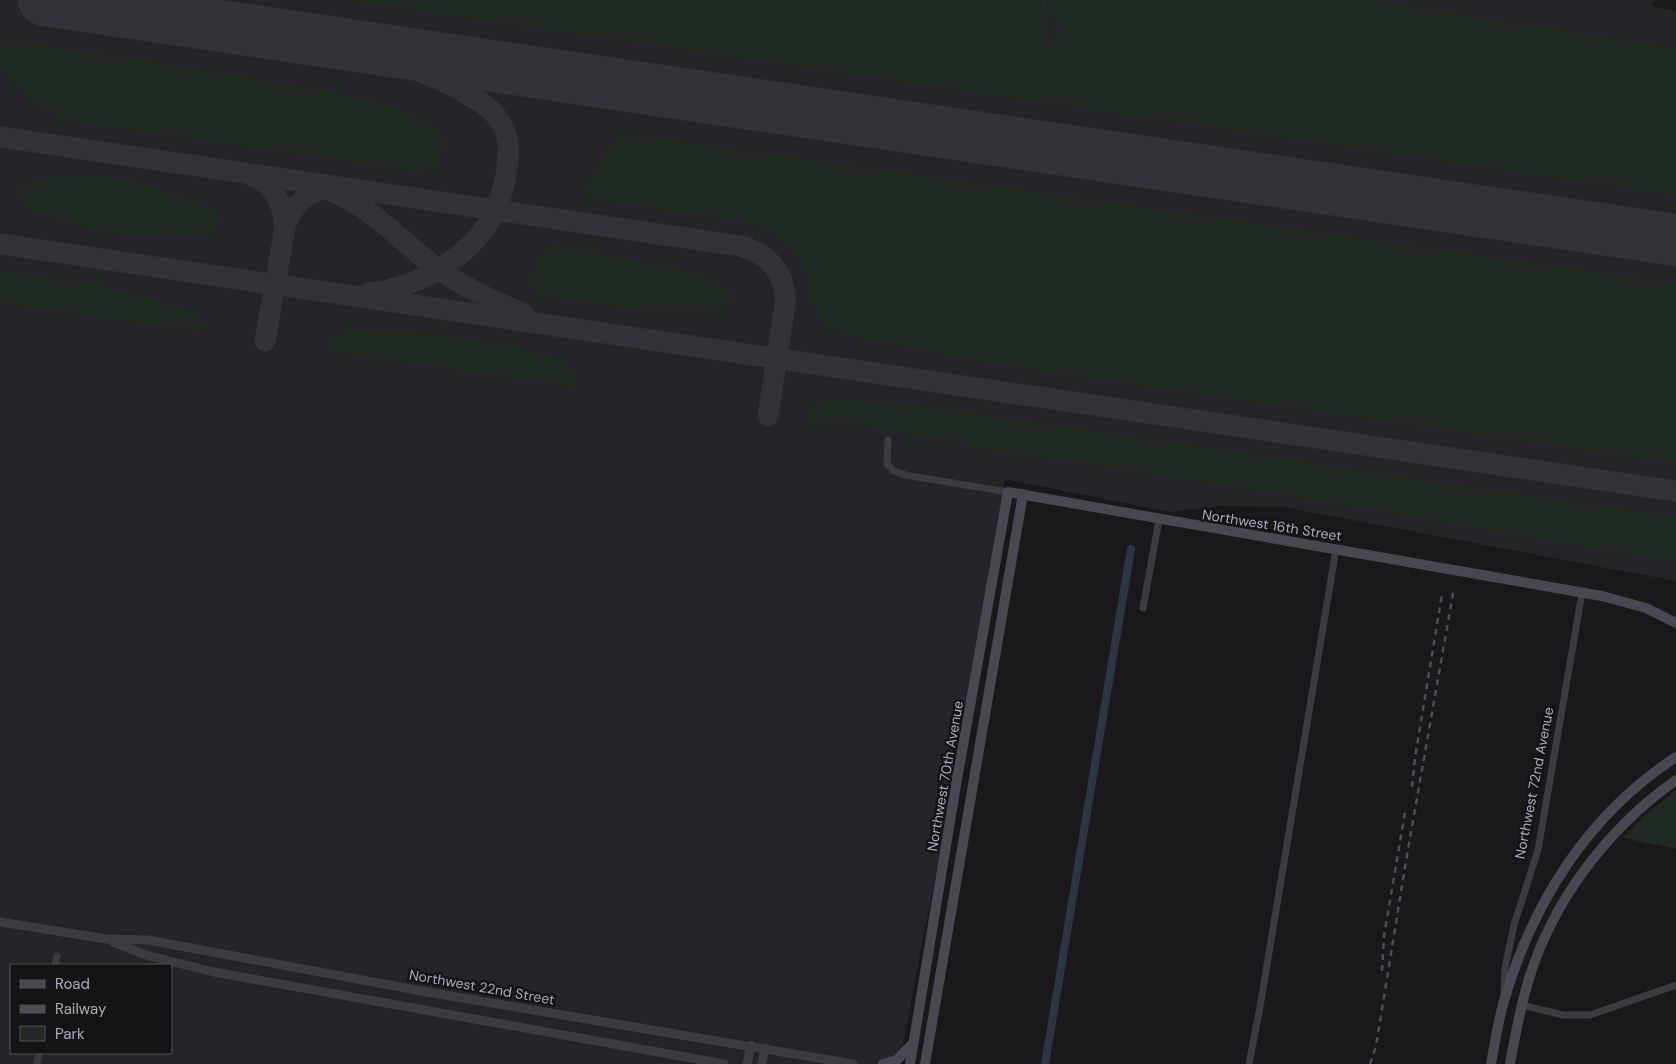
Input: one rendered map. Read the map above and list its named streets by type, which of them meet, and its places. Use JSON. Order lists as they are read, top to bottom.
{
  "streets": {
    "main road": ["Northwest 16th Street", "Northwest 70th Avenue", "Northwest 72nd Avenue"],
    "street": ["Northwest 22nd Street"]
  },
  "crossings": [
    ["Northwest 16th Street", "Northwest 70th Avenue"],
    ["Northwest 16th Street", "Northwest 72nd Avenue"]
  ],
  "legend": ["Road", "Railway", "Park"]
}
